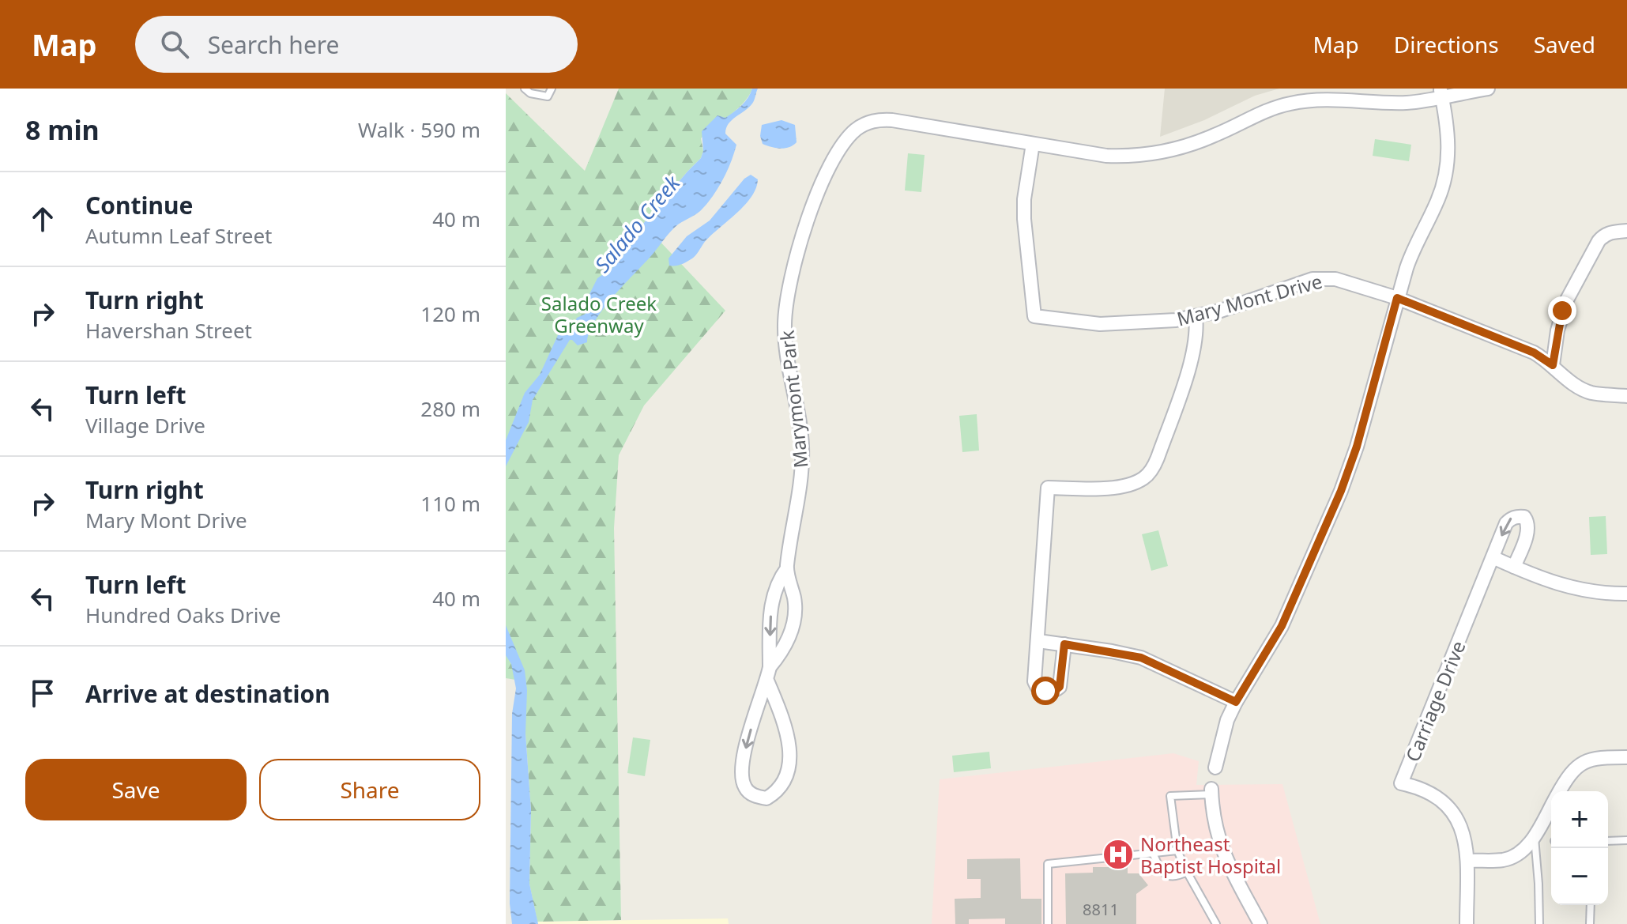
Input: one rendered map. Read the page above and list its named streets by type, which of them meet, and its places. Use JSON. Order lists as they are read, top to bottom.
{
  "streets": {
    "street": ["Mary Mont Drive", "Marymont Park", "Carriage Drive"]
  },
  "crossings": [
    ["Mary Mont Drive", "Marymont Park"]
  ],
  "water": ["Salado Creek"],
  "parks": ["Salado Creek Greenway"],
  "places": {
    "hospital": ["Northeast Baptist Hospital"]
  },
  "house_numbers": ["8811"],
  "page": {
    "header": "Map",
    "search": "Search here",
    "nav": ["Map", "Directions", "Saved"],
    "heading": ["8 min", "Walk · 590 m"],
    "list": [
      ["Continue", "Autumn Leaf Street", "40 m"],
      ["Turn right", "Havershan Street", "120 m"],
      ["Turn left", "Village Drive", "280 m"],
      ["Turn right", "Mary Mont Drive", "110 m"],
      ["Turn left", "Hundred Oaks Drive", "40 m"],
      "Arrive at destination"
    ],
    "buttons": ["Save", "Share"],
    "map_buttons": ["+", "−"]
  }
}
